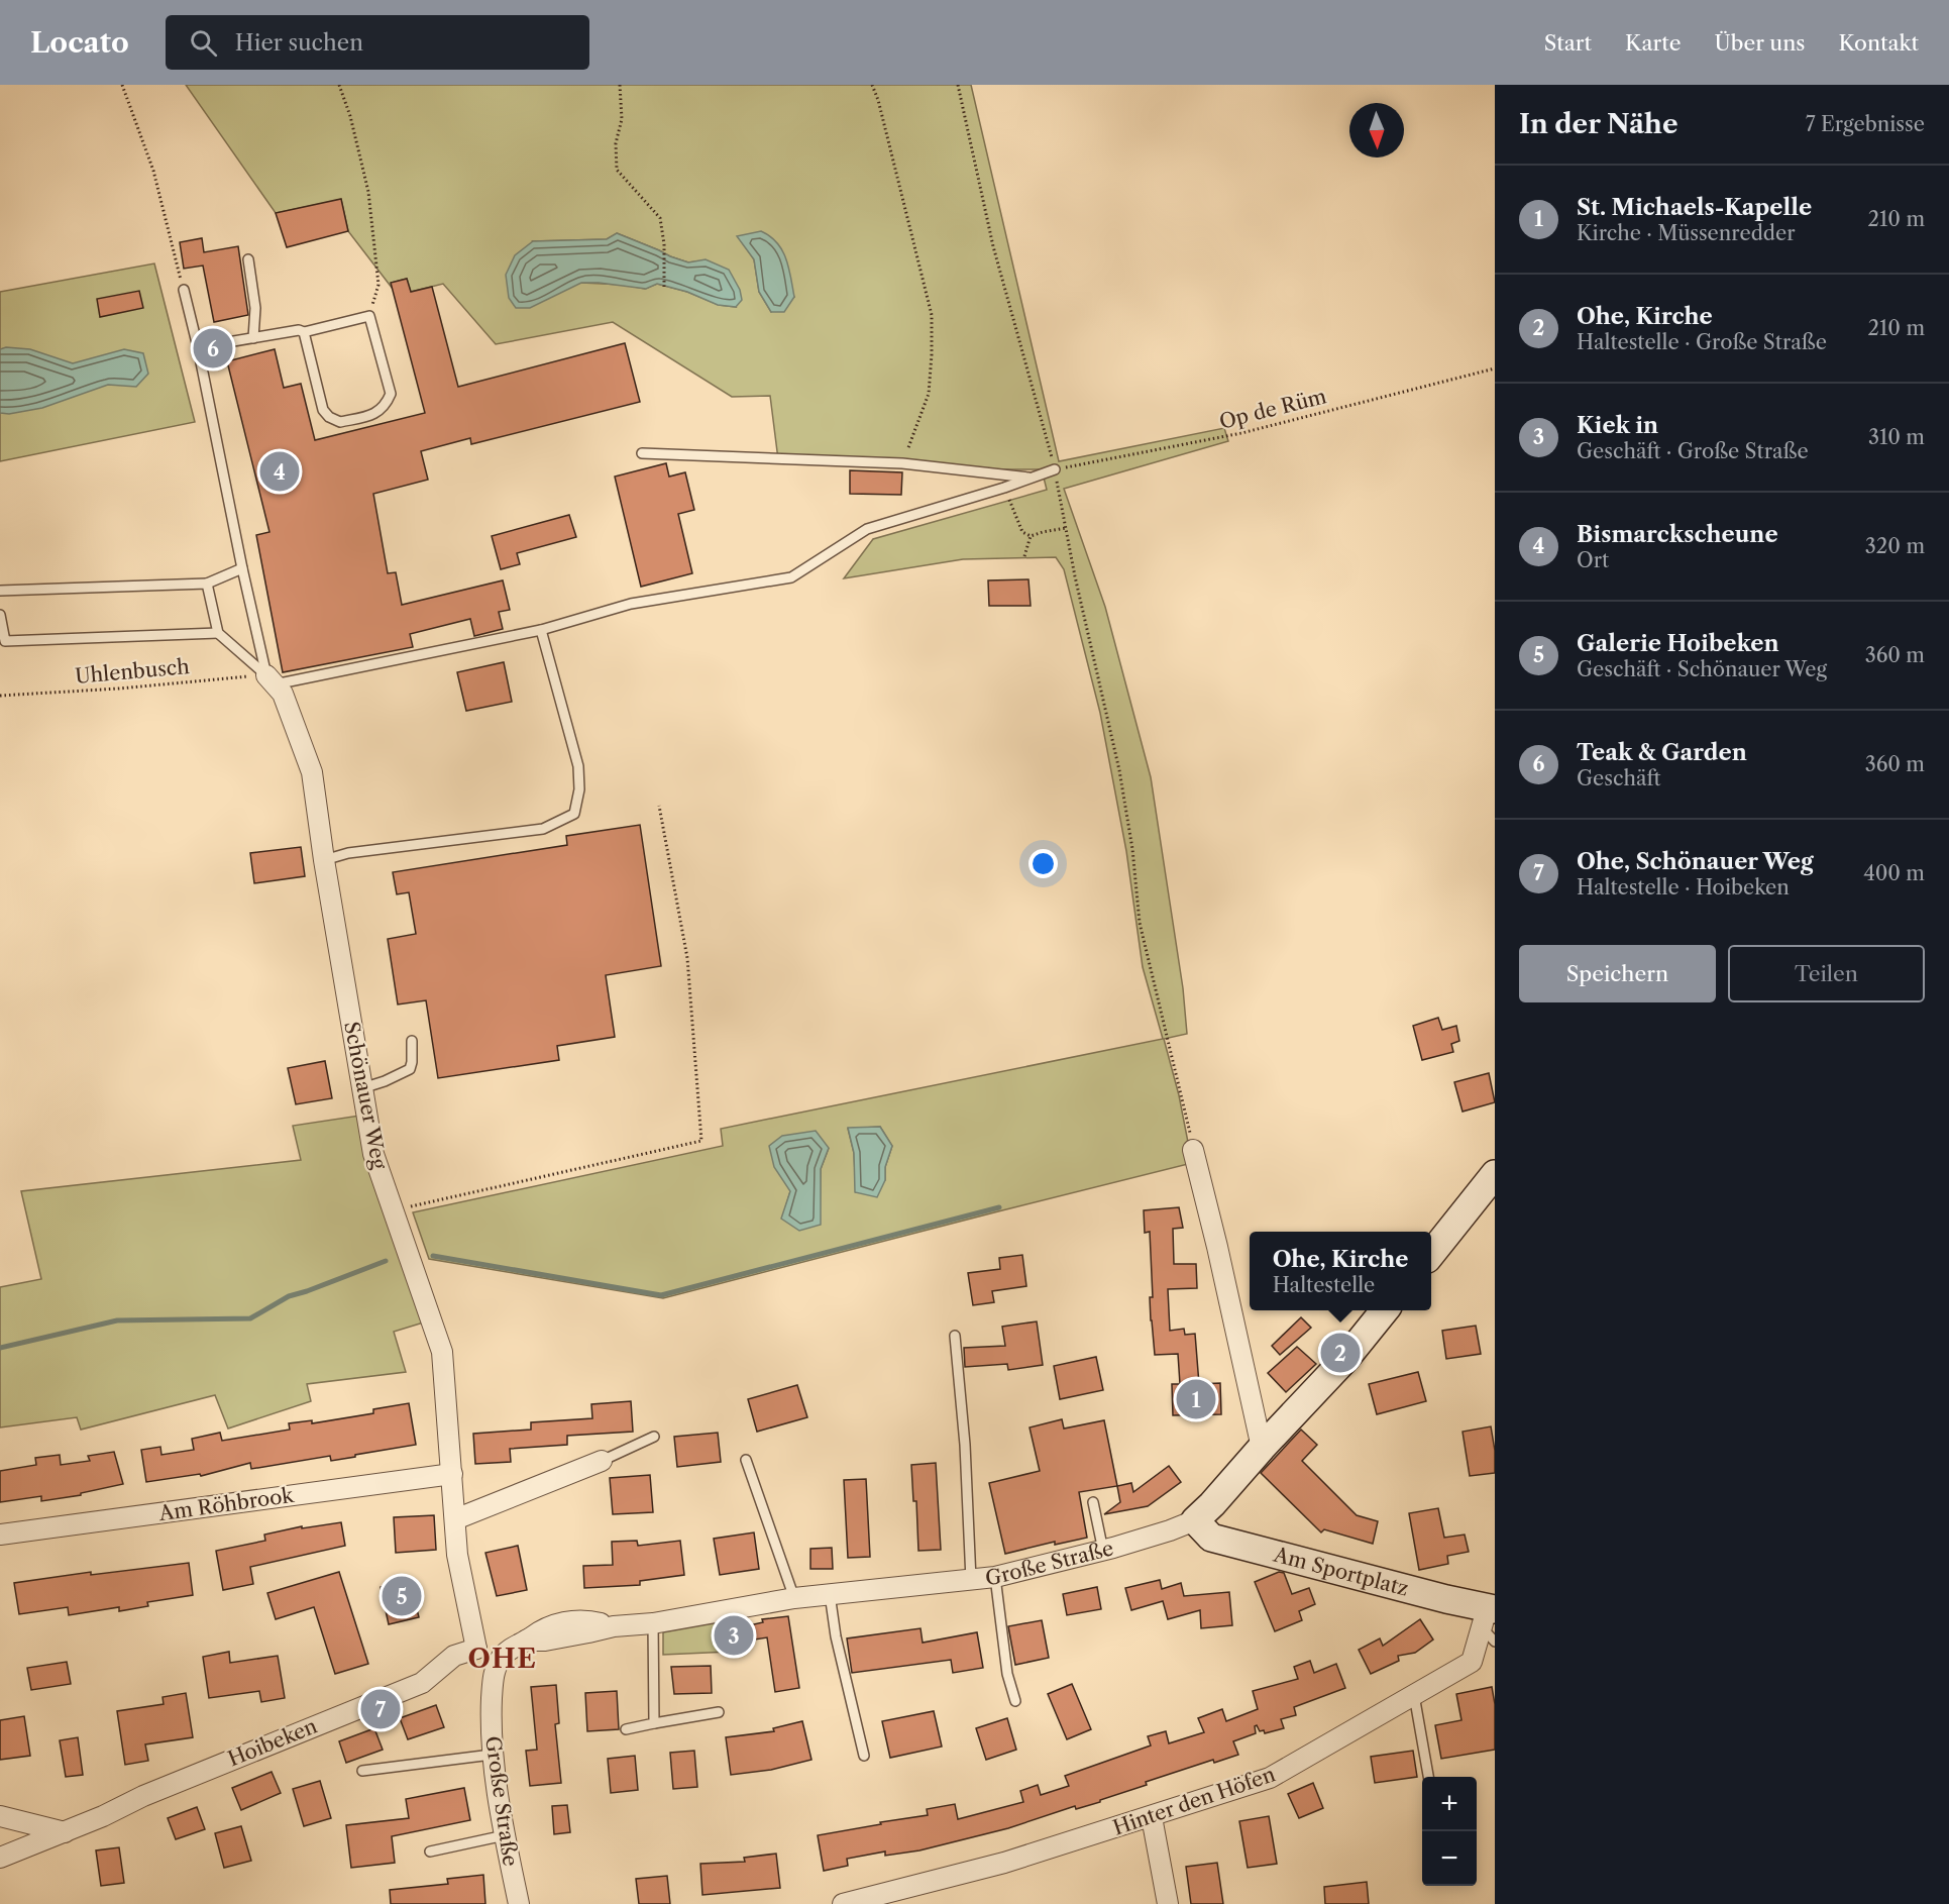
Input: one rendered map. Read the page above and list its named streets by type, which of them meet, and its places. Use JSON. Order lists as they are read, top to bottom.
{
  "streets": {
    "street": [
      "Schönauer Weg",
      "Am Röhbrook",
      "Große Straße",
      "Am Sportplatz",
      "Hoibeken",
      "Hinter den Höfen"
    ],
    "path": ["Op de Rüm", "Uhlenbusch"]
  },
  "crossings": [
    ["Uhlenbusch", "Schönauer Weg"],
    ["Schönauer Weg", "Am Röhbrook"],
    ["Schönauer Weg", "Hoibeken"],
    ["Große Straße", "Am Sportplatz"],
    ["Am Sportplatz", "Hinter den Höfen"]
  ],
  "districts": ["OHE"],
  "north": "bottom",
  "page": {
    "header": "Locato",
    "search": "Hier suchen",
    "nav": [
      "Start",
      "Karte",
      "Über uns",
      "Kontakt"
    ],
    "heading": ["In der Nähe", "7 Ergebnisse"],
    "list": [
      {
        "mark": "1",
        "name": "St. Michaels-Kapelle",
        "note": "Kirche · Müssenredder",
        "value": "210 m"
      },
      {
        "mark": "2",
        "name": "Ohe, Kirche",
        "note": "Haltestelle · Große Straße",
        "value": "210 m"
      },
      {
        "mark": "3",
        "name": "Kiek in",
        "note": "Geschäft · Große Straße",
        "value": "310 m"
      },
      {
        "mark": "4",
        "name": "Bismarckscheune",
        "note": "Ort",
        "value": "320 m"
      },
      {
        "mark": "5",
        "name": "Galerie Hoibeken",
        "note": "Geschäft · Schönauer Weg",
        "value": "360 m"
      },
      {
        "mark": "6",
        "name": "Teak & Garden",
        "note": "Geschäft",
        "value": "360 m"
      },
      {
        "mark": "7",
        "name": "Ohe, Schönauer Weg",
        "note": "Haltestelle · Hoibeken",
        "value": "400 m"
      }
    ],
    "pins": [
      "6",
      "4",
      "2",
      "1",
      "5",
      "3",
      "7"
    ],
    "buttons": ["Speichern", "Teilen"],
    "popup": ["Ohe, Kirche", "Haltestelle"],
    "map_buttons": ["+", "−"]
  }
}
